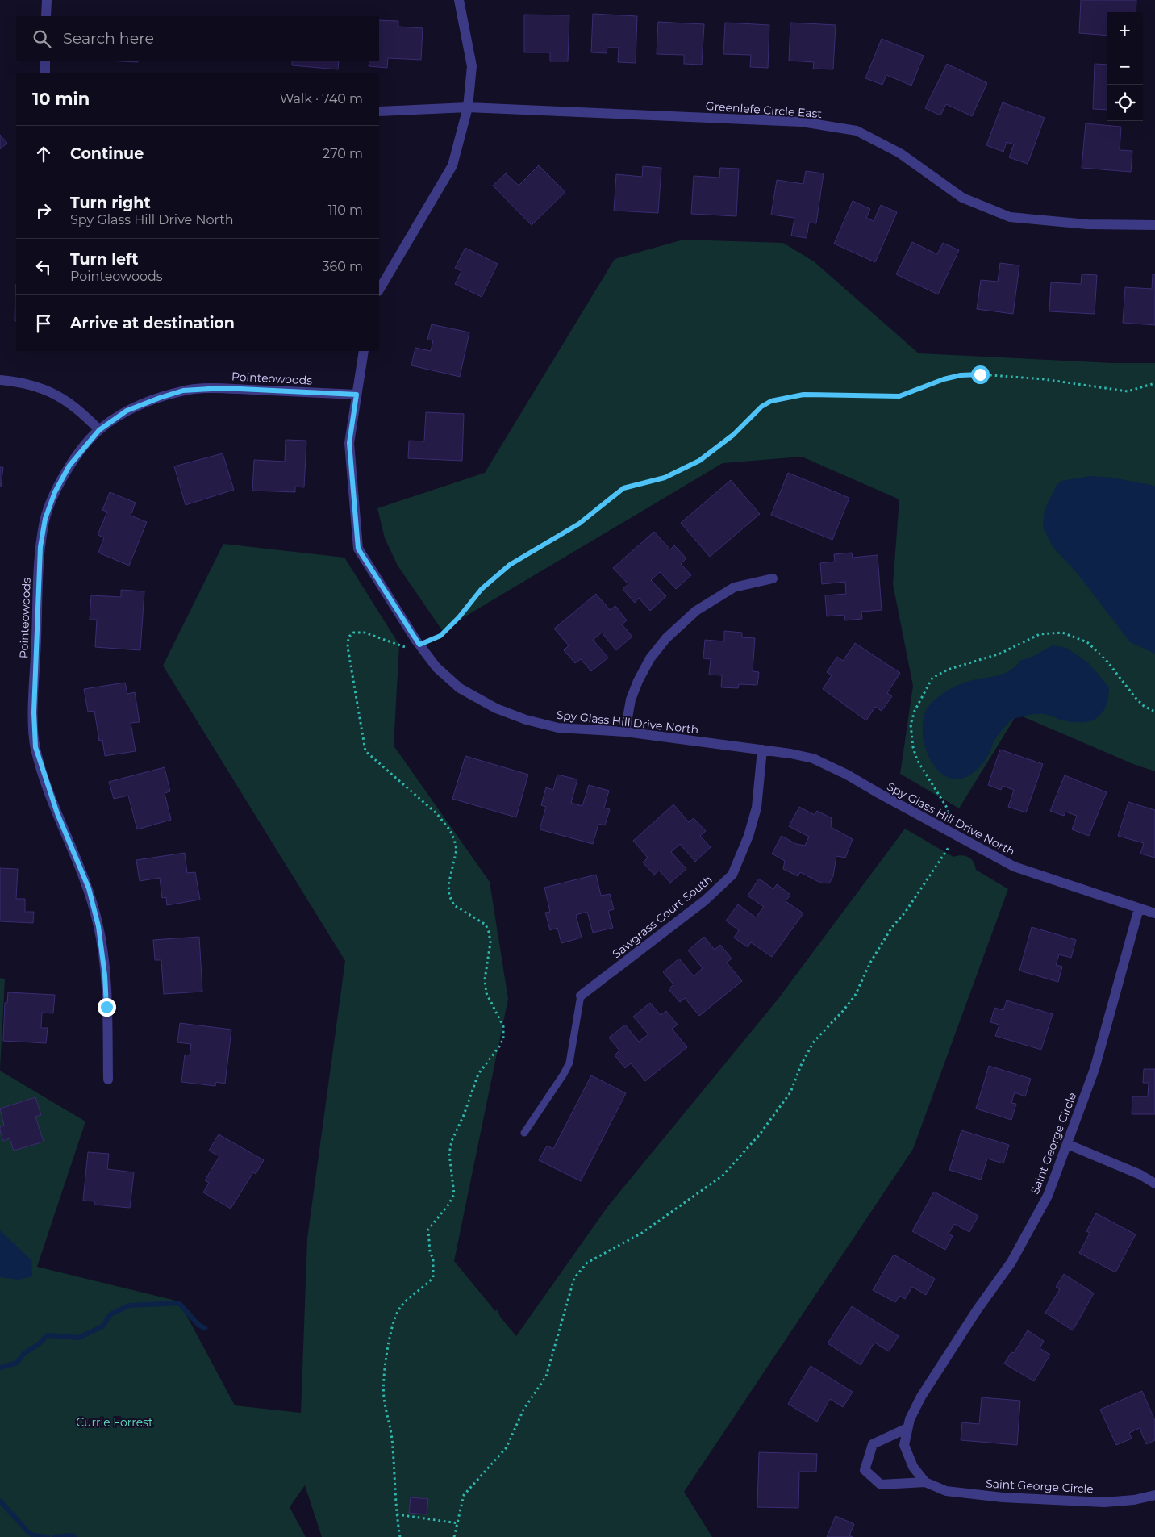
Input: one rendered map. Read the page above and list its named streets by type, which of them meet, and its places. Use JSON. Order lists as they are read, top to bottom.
{
  "streets": {
    "street": [
      "Greenlefe Circle East",
      "Pointeowoods",
      "Spy Glass Hill Drive North",
      "Sawgrass Court South",
      "Saint George Circle"
    ]
  },
  "crossings": [
    ["Pointeowoods", "Spy Glass Hill Drive North"],
    ["Spy Glass Hill Drive North", "Sawgrass Court South"],
    ["Spy Glass Hill Drive North", "Saint George Circle"]
  ],
  "parks": ["Currie Forrest"],
  "page": {
    "map_buttons": ["+", "−"],
    "search": "Search here",
    "heading": ["10 min", "Walk · 740 m"],
    "list": [
      ["Continue", "270 m"],
      ["Turn right", "Spy Glass Hill Drive North", "110 m"],
      ["Turn left", "Pointeowoods", "360 m"],
      "Arrive at destination"
    ]
  }
}
